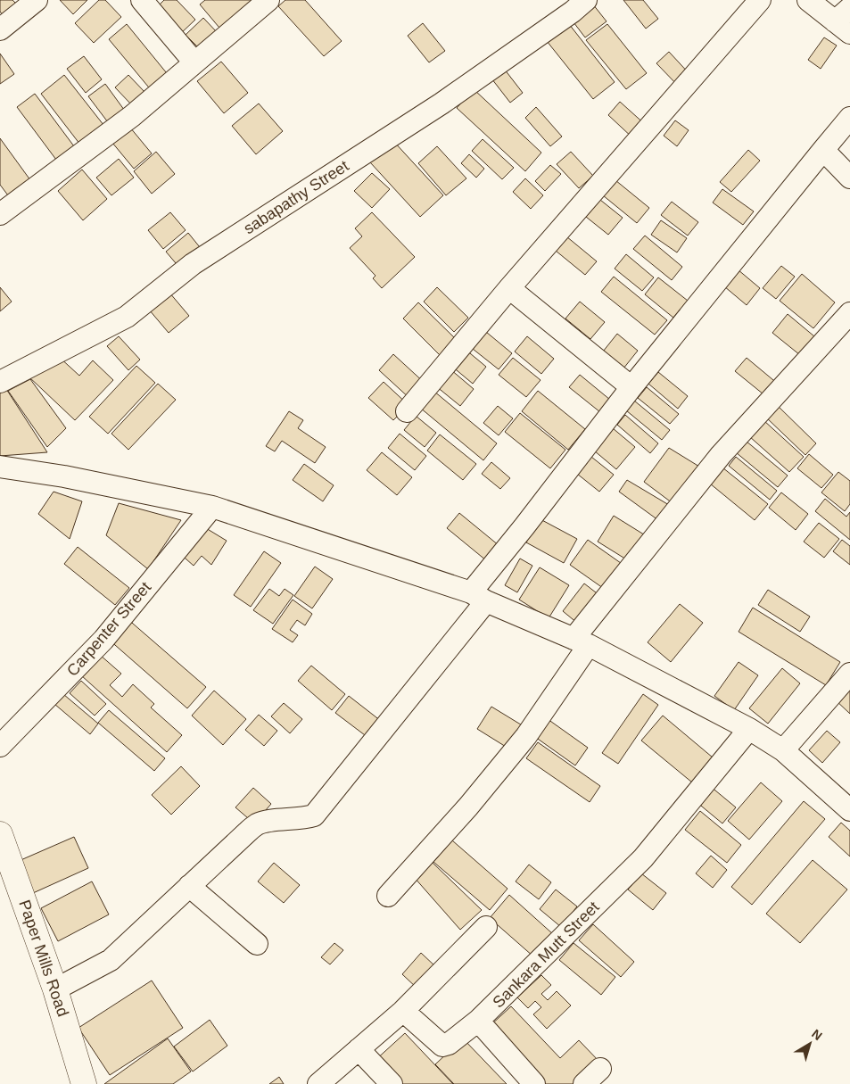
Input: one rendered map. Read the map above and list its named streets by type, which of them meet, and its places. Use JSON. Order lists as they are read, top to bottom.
{
  "streets": {
    "main road": ["Paper Mills Road"],
    "street": ["sabapathy Street", "Carpenter Street", "Sankara Mutt Street"]
  },
  "north": "top right"
}
